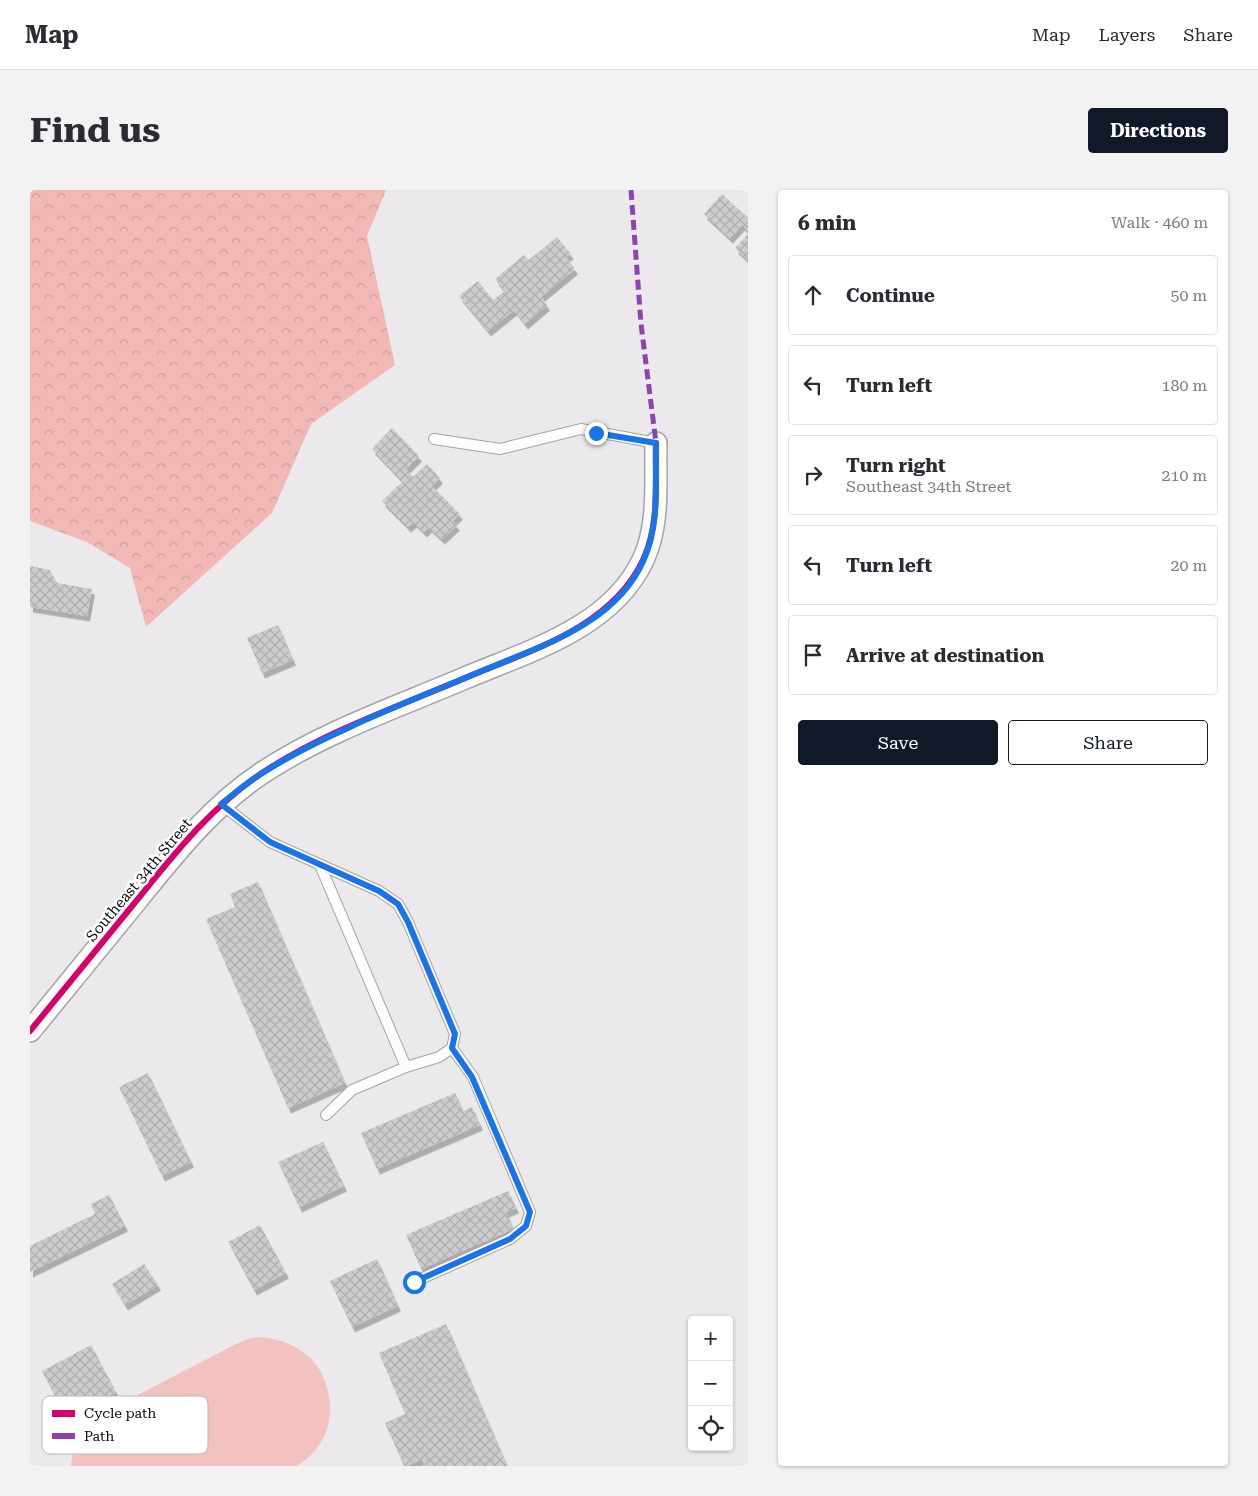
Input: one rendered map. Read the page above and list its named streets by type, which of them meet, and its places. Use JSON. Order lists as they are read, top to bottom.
{
  "streets": {
    "street": ["Southeast 34th Street"]
  },
  "legend": ["Cycle path", "Path"],
  "page": {
    "header": "Map",
    "nav": ["Map", "Layers", "Share"],
    "buttons": [
      "Directions",
      ["Save", "Share"]
    ],
    "title": "Find us",
    "heading": ["6 min", "Walk · 460 m"],
    "list": [
      ["Continue", "50 m"],
      ["Turn left", "180 m"],
      ["Turn right", "Southeast 34th Street", "210 m"],
      ["Turn left", "20 m"],
      "Arrive at destination"
    ],
    "map_buttons": ["+", "−"]
  }
}
